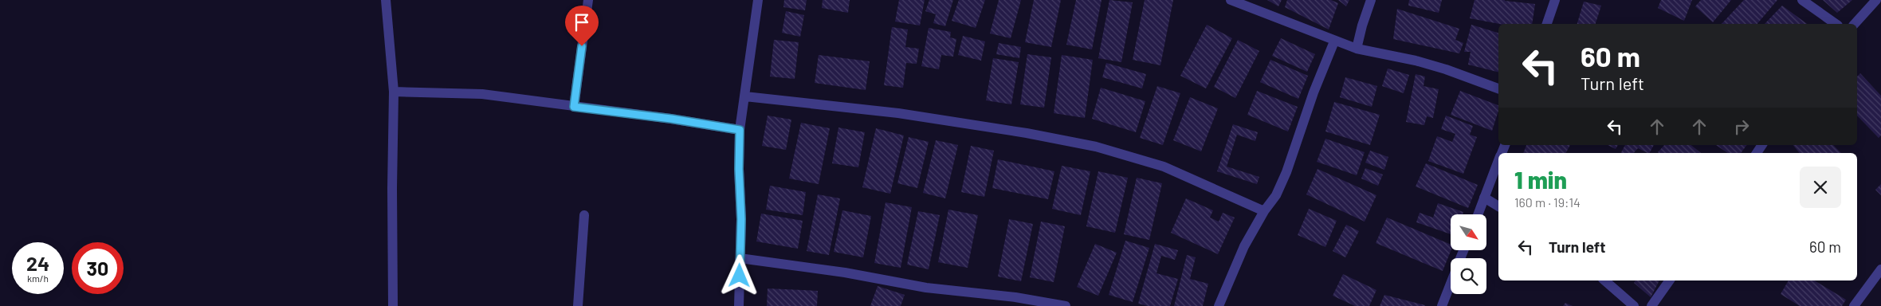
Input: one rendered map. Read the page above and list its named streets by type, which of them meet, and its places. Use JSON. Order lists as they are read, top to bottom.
{
  "north": "bottom right",
  "page": {
    "turn": ["60 m", "Turn left"],
    "heading": ["1 min", "160 m · 19:14"],
    "list": [
      {
        "name": "Turn left",
        "value": "60 m"
      }
    ],
    "speed": "24 km/h",
    "limit": "30"
  }
}
